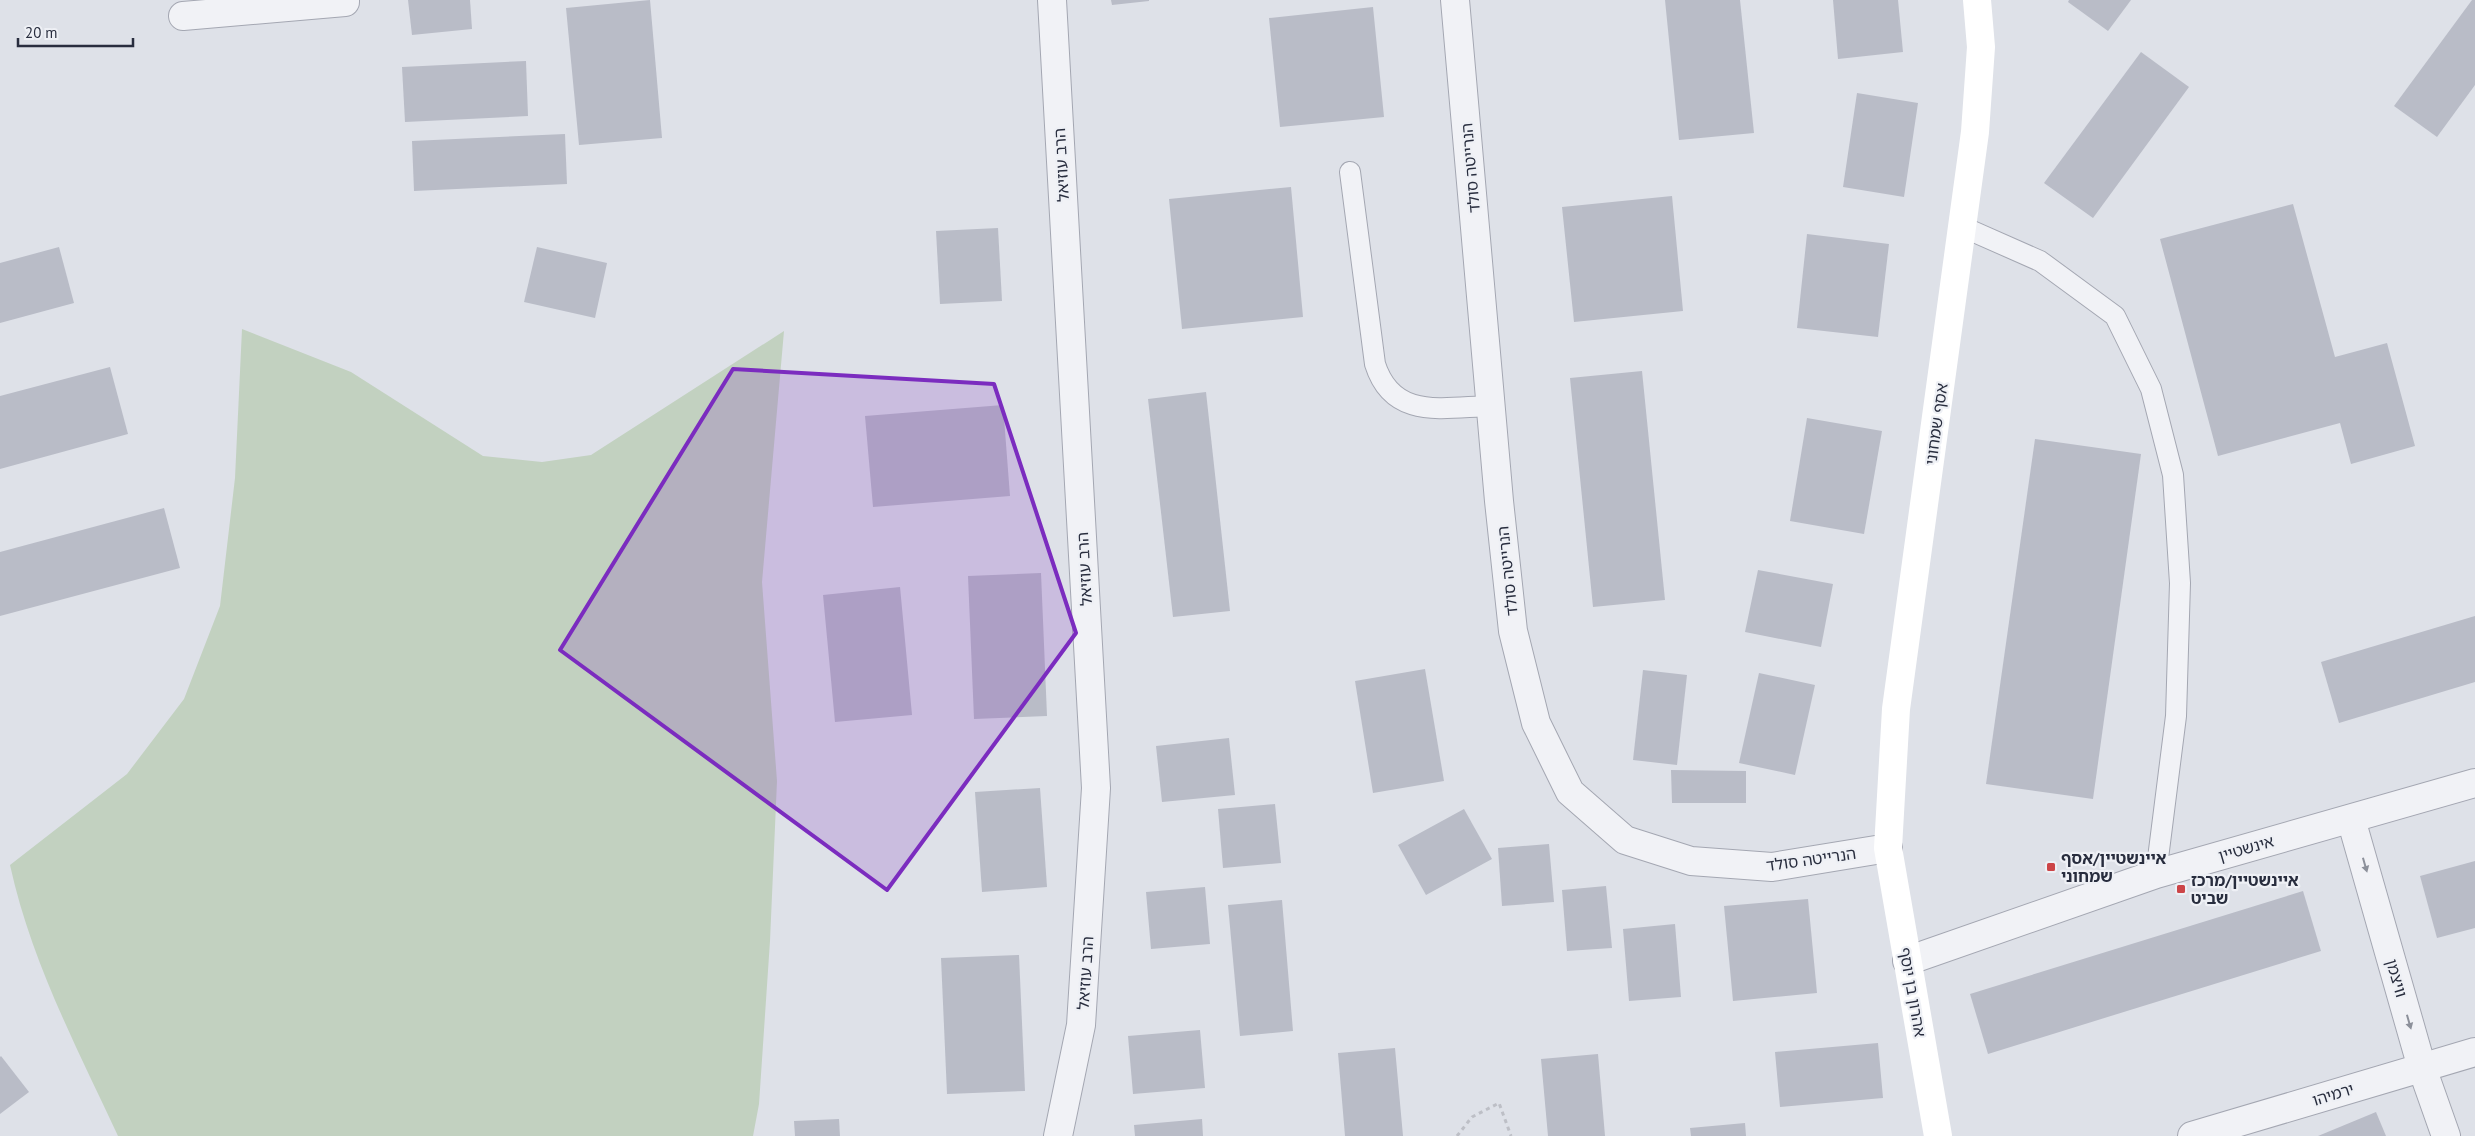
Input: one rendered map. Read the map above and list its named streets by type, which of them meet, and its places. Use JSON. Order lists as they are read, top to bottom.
{
  "streets": {
    "street": [
      "הרב עוזיאל",
      "הנרייטה סולד",
      "אסף שמחוני",
      "אינשטיין",
      "וויצמן",
      "אהרון בן יוסף",
      "ירמיהו"
    ]
  },
  "crossings": [
    ["הנרייטה סולד", "אסף שמחוני"],
    ["הנרייטה סולד", "אהרון בן יוסף"],
    ["אסף שמחוני", "אהרון בן יוסף"],
    ["אינשטיין", "וויצמן"],
    ["אינשטיין", "אהרון בן יוסף"],
    ["וויצמן", "ירמיהו"]
  ],
  "one_way": ["וויצמן"],
  "places": {
    "transit": ["איינשטיין/אסף שמחוני", "איינשטיין/מרכז שביט"]
  },
  "scale_bar": "20 m"
}
